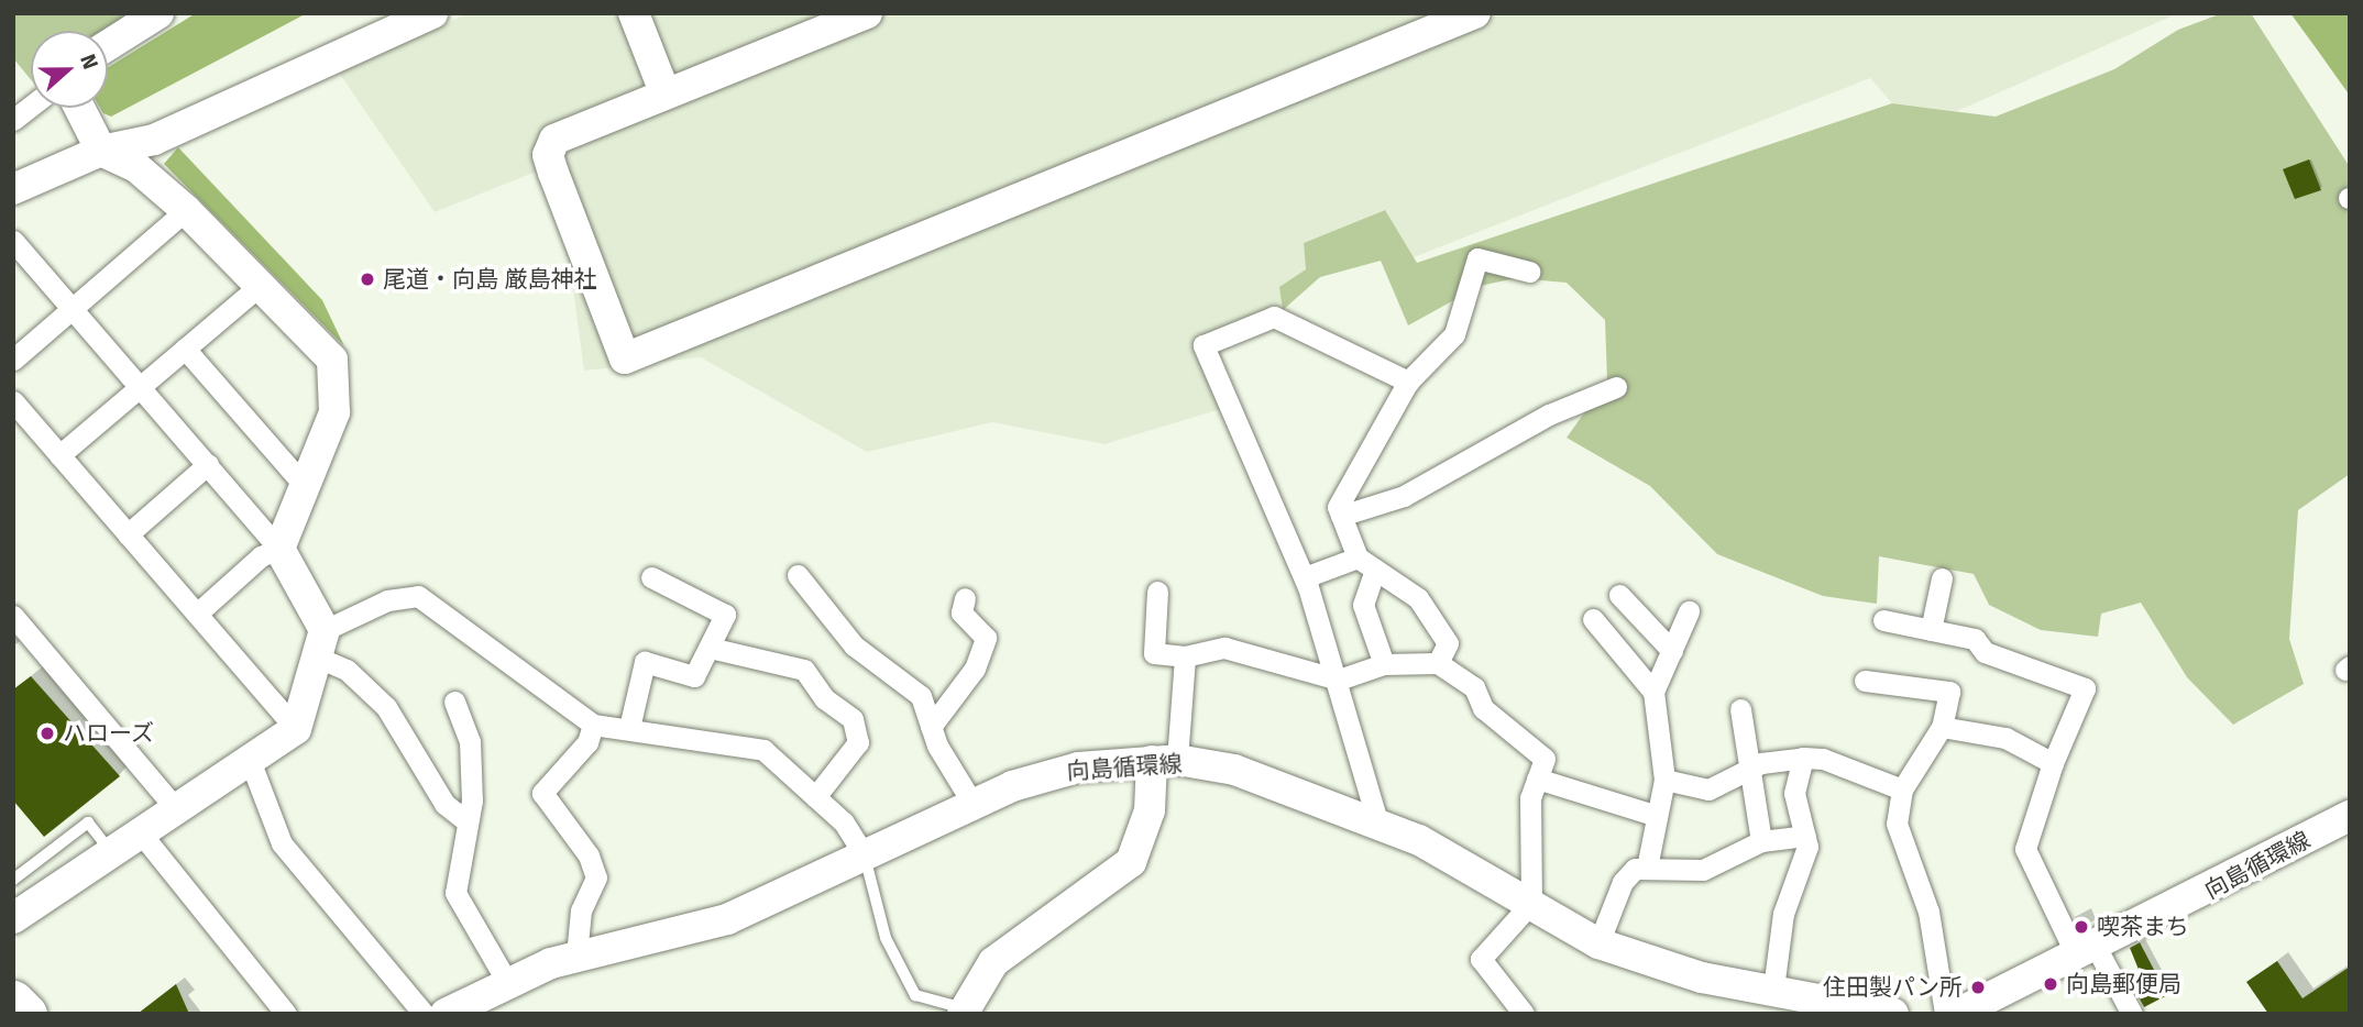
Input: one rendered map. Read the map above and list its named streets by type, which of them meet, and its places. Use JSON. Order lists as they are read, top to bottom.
{
  "streets": {
    "street": ["向島循環線"]
  },
  "places": [
    "尾道・向島 厳島神社",
    "ハローズ",
    "喫茶まち",
    "向島郵便局",
    "住田製パン所"
  ],
  "north": "right"
}
